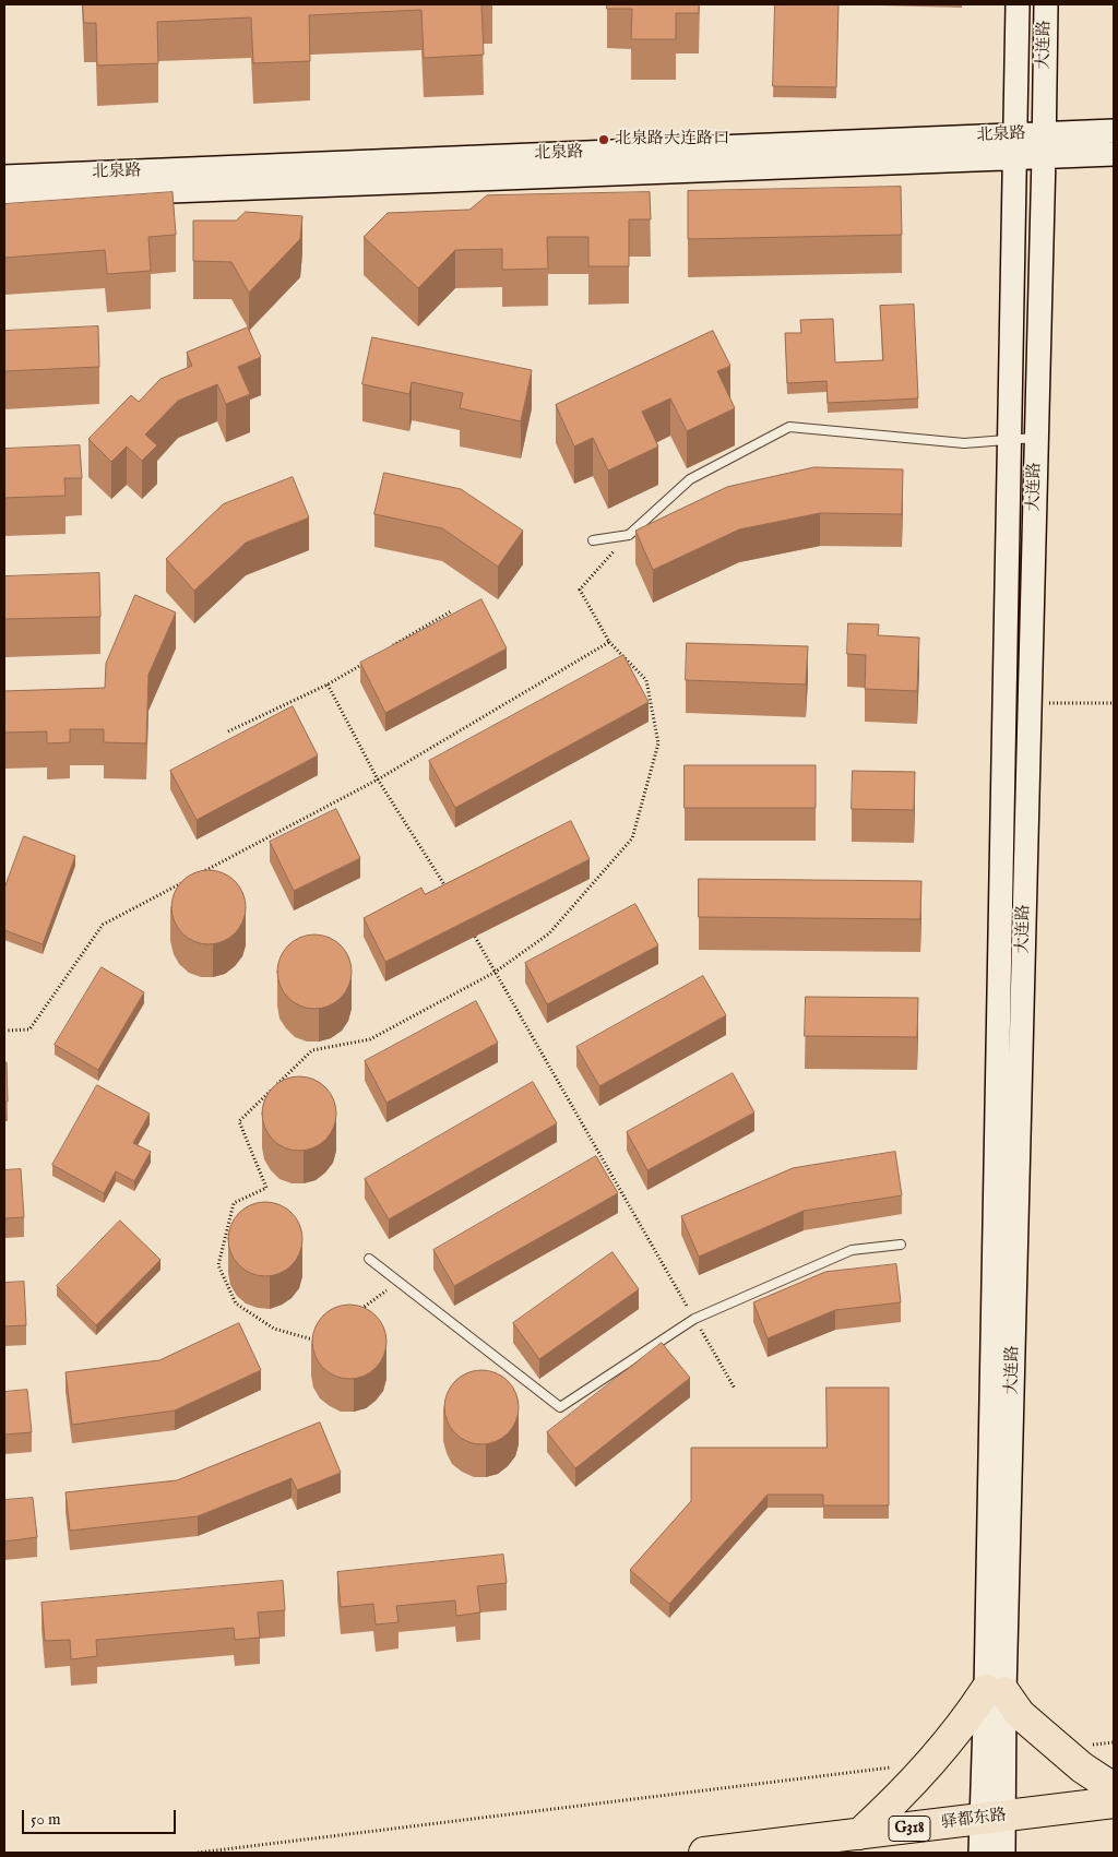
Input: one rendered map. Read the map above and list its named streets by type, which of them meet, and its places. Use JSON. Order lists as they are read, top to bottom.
{
  "streets": {
    "highway": ["驿都东路", "G318"],
    "street": ["大连路", "北泉路"]
  },
  "crossings": [
    ["大连路", "北泉路"],
    ["大连路", "驿都东路"]
  ],
  "places": ["北泉路大连路口"],
  "scale_bar": "50 m"
}
